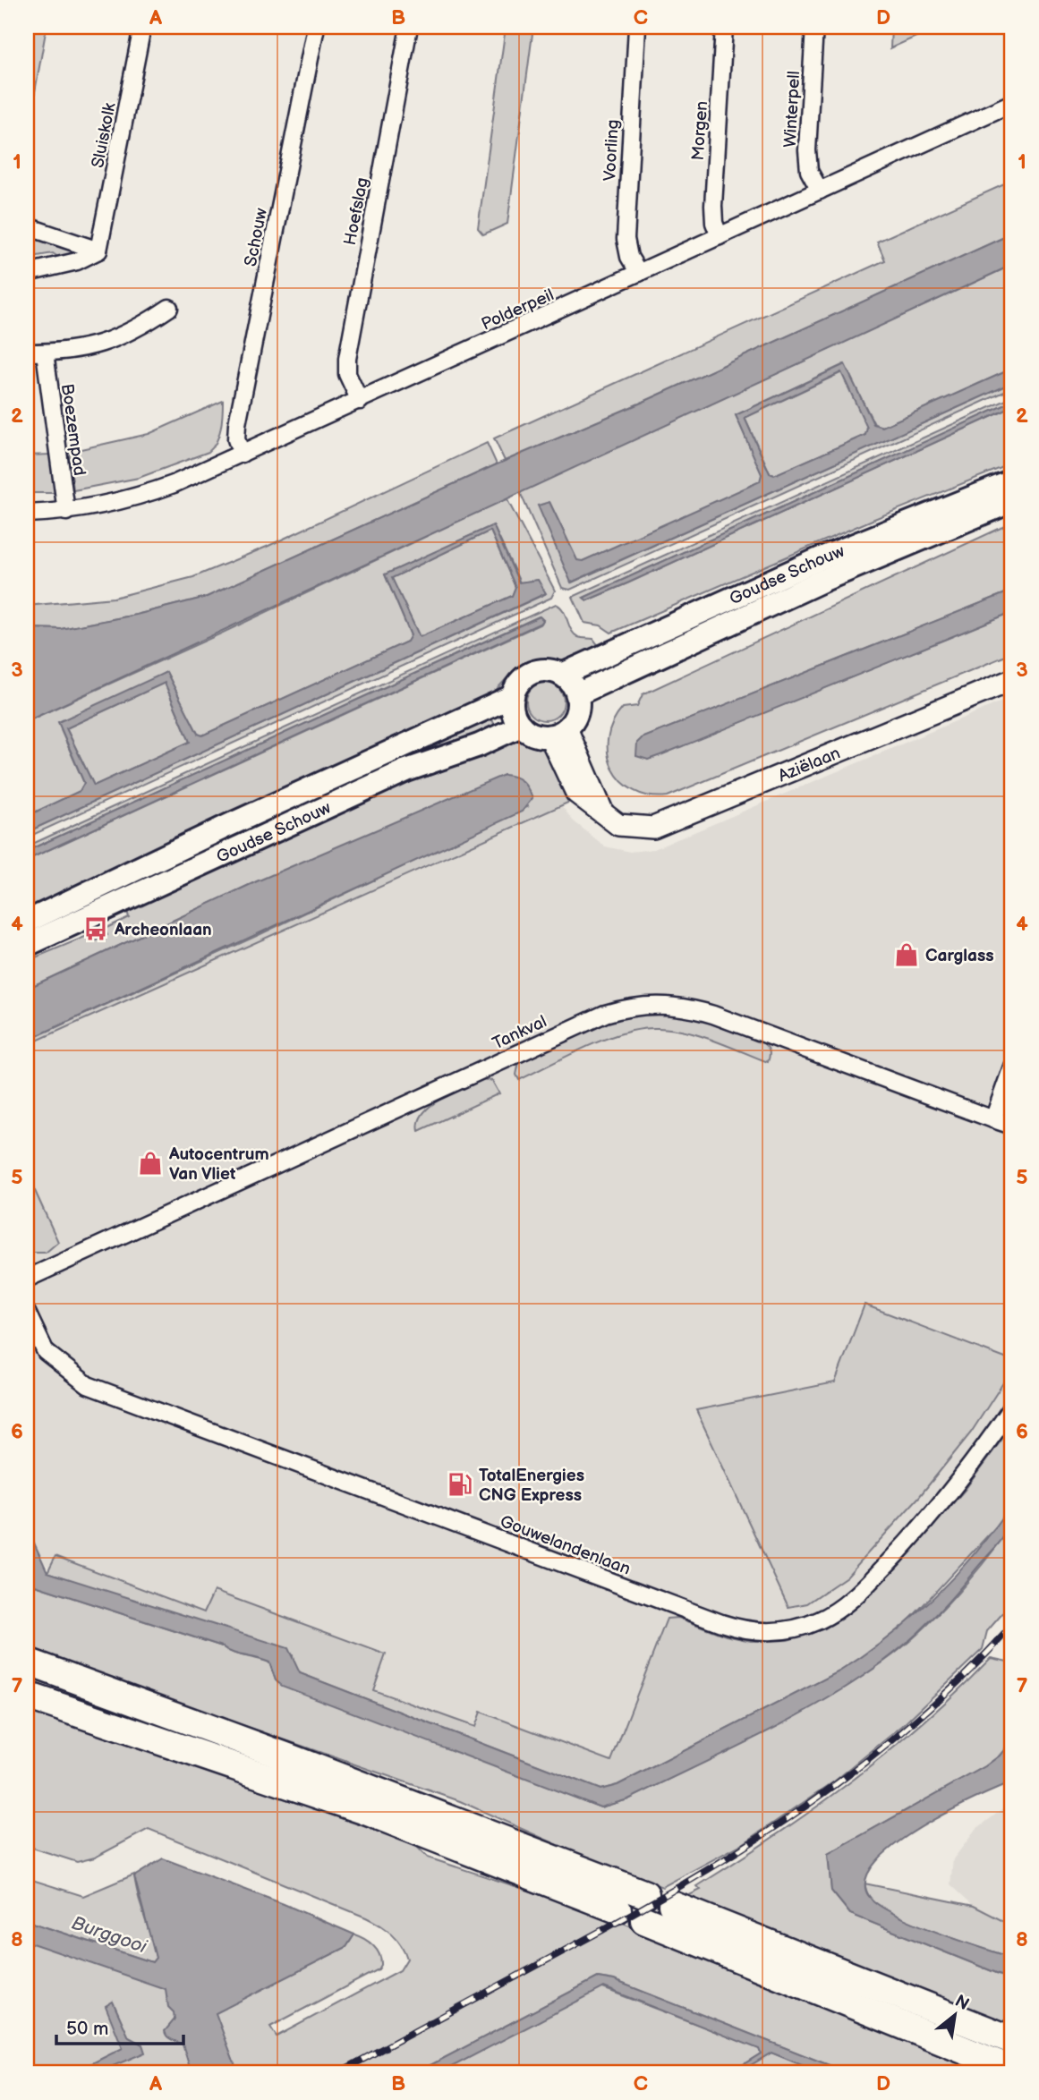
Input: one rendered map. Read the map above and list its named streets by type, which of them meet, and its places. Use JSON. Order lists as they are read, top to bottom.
{
  "streets": {
    "main road": ["Goudse Schouw"],
    "street": [
      "Winterpell",
      "Morgen",
      "Sluiskolk",
      "Voorling",
      "Hoefslag",
      "Schouw",
      "Polderpeil",
      "Boezempad",
      "Aziëlaan",
      "Tankval",
      "Gouwelandenlaan"
    ]
  },
  "crossings": [
    ["Winterpell", "Polderpeil"],
    ["Morgen", "Polderpeil"],
    ["Voorling", "Polderpeil"],
    ["Hoefslag", "Polderpeil"],
    ["Schouw", "Polderpeil"],
    ["Polderpeil", "Boezempad"],
    ["Goudse Schouw", "Aziëlaan"]
  ],
  "water": ["Burggooi"],
  "places": {
    "bus stop": ["Archeonlaan"],
    "shop": ["Carglass", "Autocentrum Van Vliet"],
    "fuel station": ["TotalEnergies CNG Express"]
  },
  "scale_bar": "50 m",
  "north": "top right",
  "grid": {
    "columns": [
      "A",
      "B",
      "C",
      "D"
    ],
    "rows": [
      "1",
      "2",
      "3",
      "4",
      "5",
      "6",
      "7",
      "8"
    ]
  }
}
